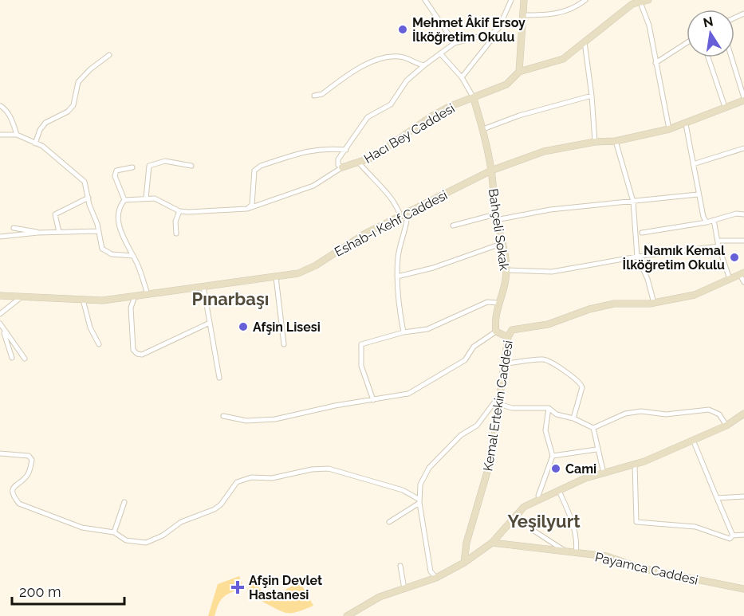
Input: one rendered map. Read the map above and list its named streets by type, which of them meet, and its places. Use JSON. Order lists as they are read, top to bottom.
{
  "streets": {
    "street": [
      "Hacı Bey Caddesi",
      "Eshab-ı Kehf Caddesi",
      "Bahçeli Sokak",
      "Kemal Ertekin Caddesi",
      "Payamca Caddesi"
    ]
  },
  "crossings": [
    ["Hacı Bey Caddesi", "Bahçeli Sokak"],
    ["Eshab-ı Kehf Caddesi", "Bahçeli Sokak"]
  ],
  "districts": ["Pınarbaşı", "Yeşilyurt"],
  "places": {
    "other": [
      "Mehmet Âkif Ersoy İlköğretim Okulu",
      "Namık Kemal İlköğretim Okulu",
      "Afşin Lisesi",
      "Cami"
    ],
    "health": ["Afşin Devlet Hastanesi"]
  },
  "scale_bar": "200 m",
  "north": "top"
}
